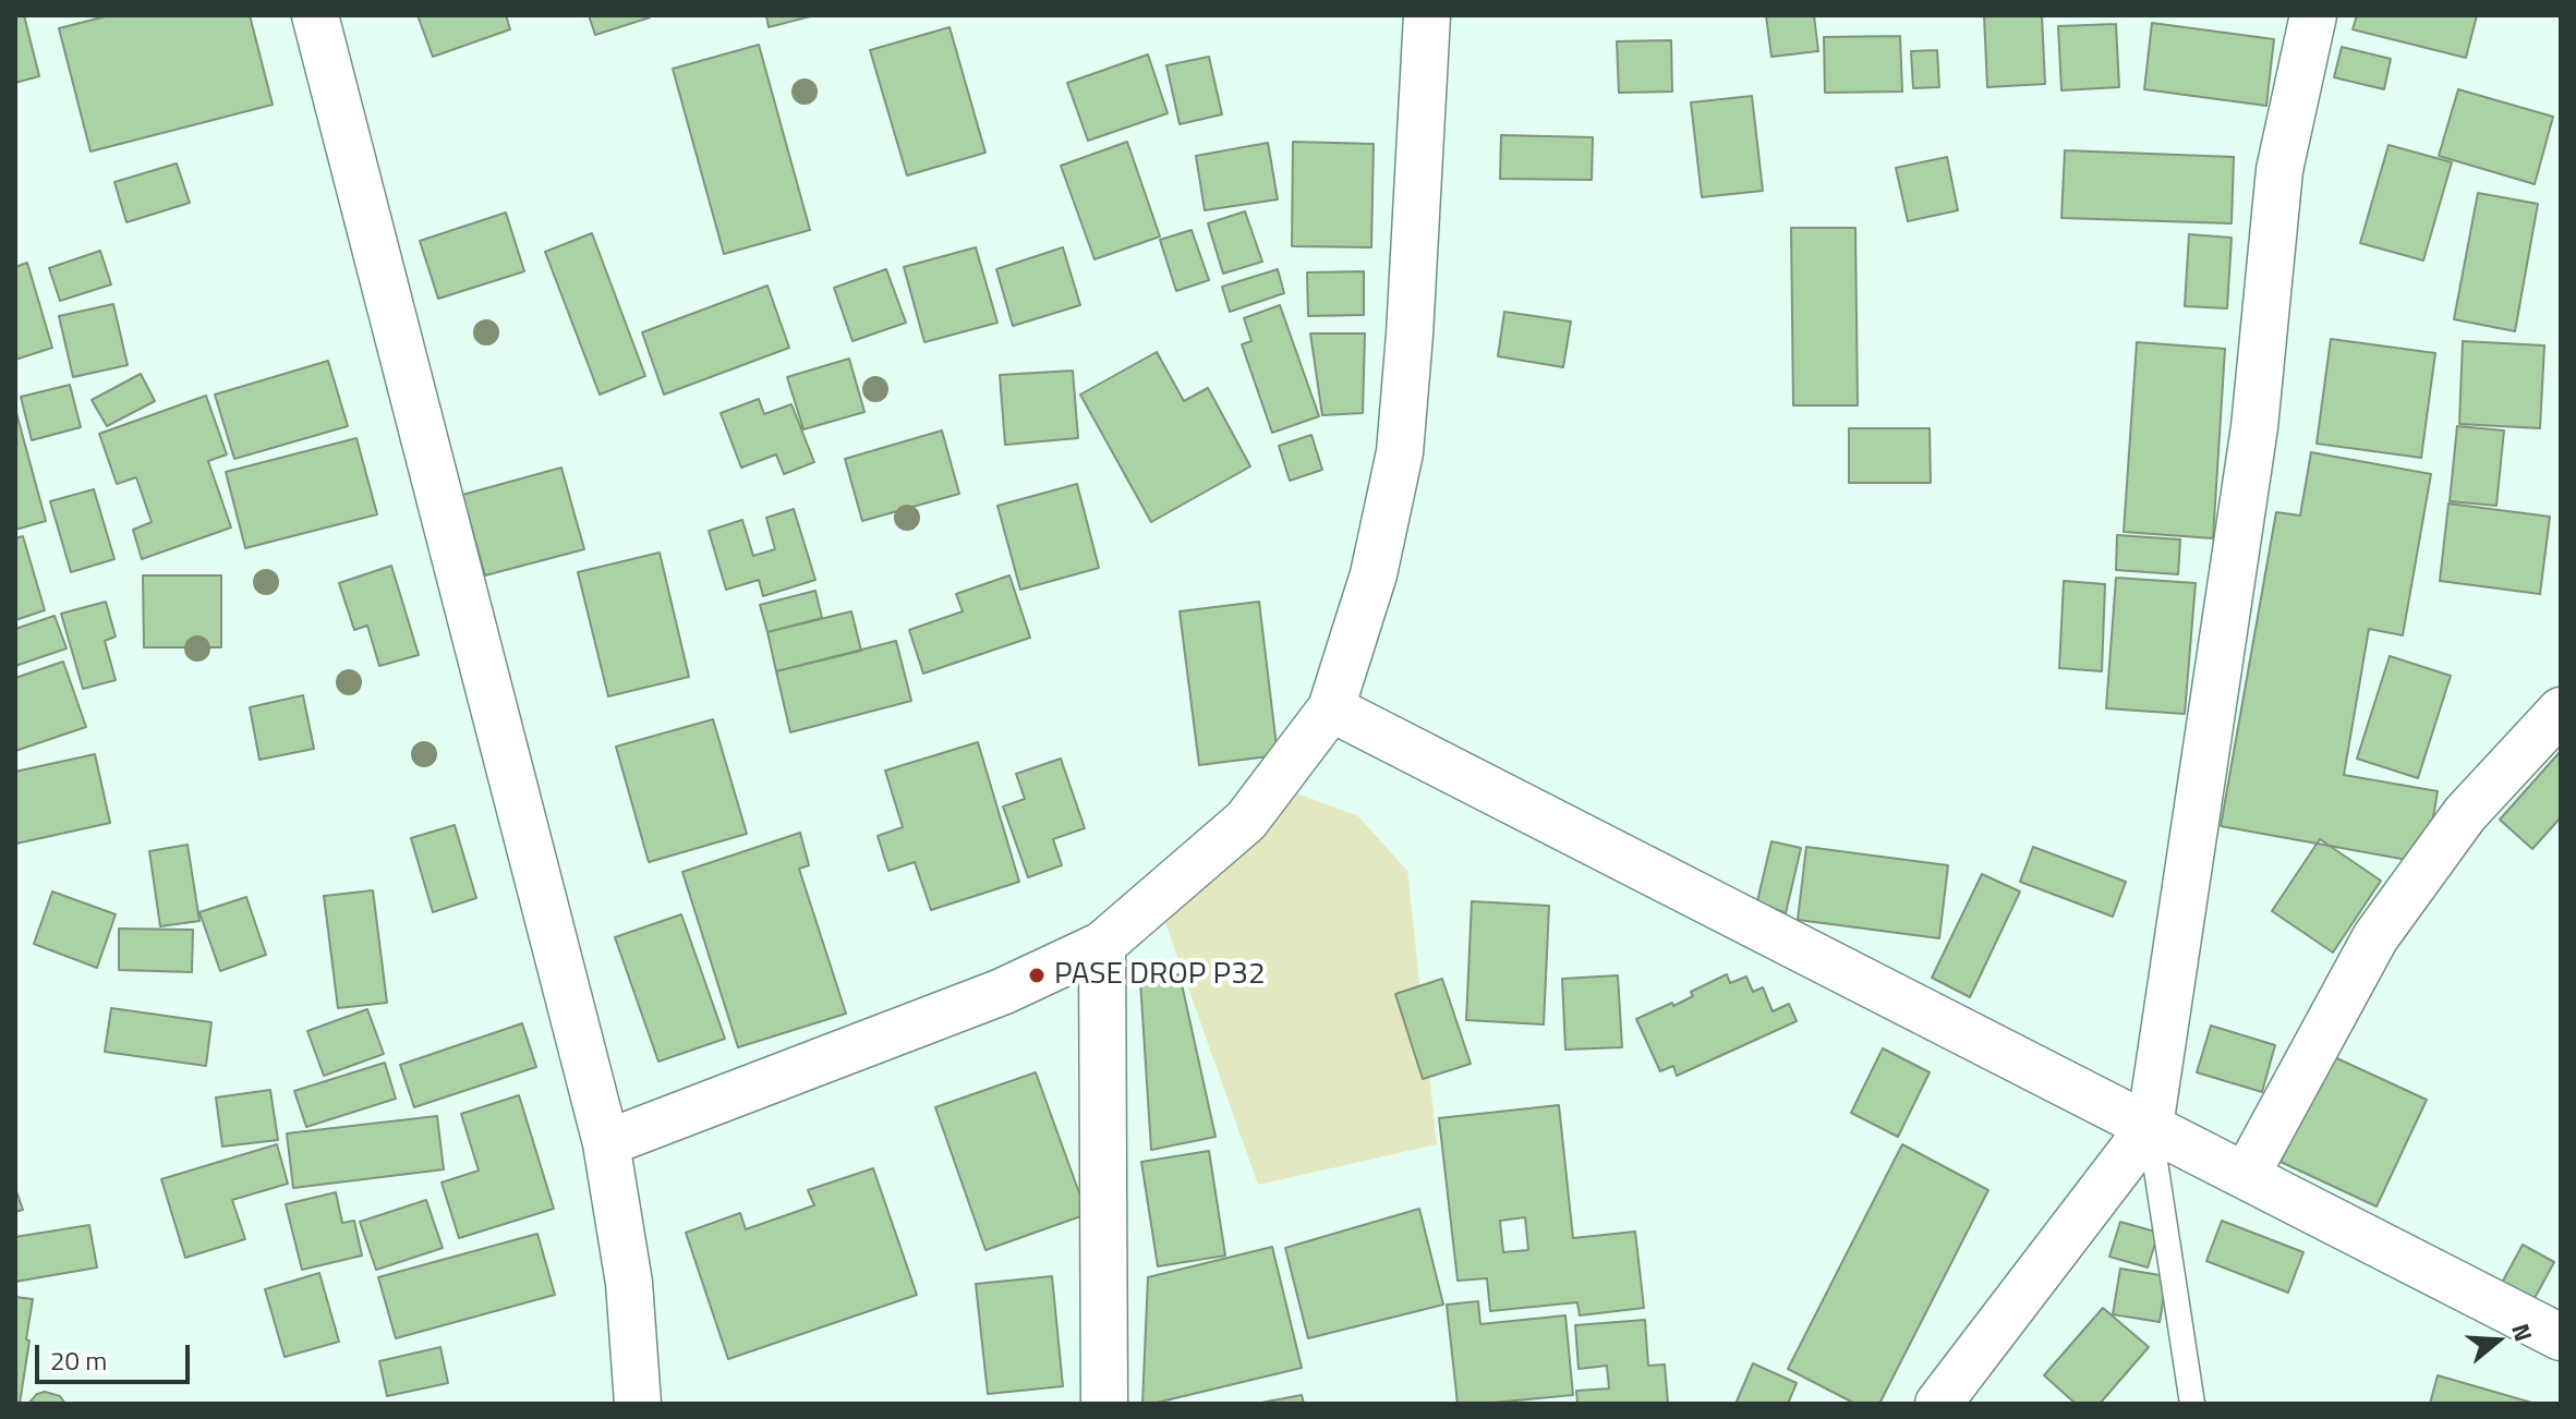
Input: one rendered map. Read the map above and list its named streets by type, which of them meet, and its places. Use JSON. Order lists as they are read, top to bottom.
{
  "places": ["PASE DROP P32"],
  "scale_bar": "20 m",
  "north": "right"
}
